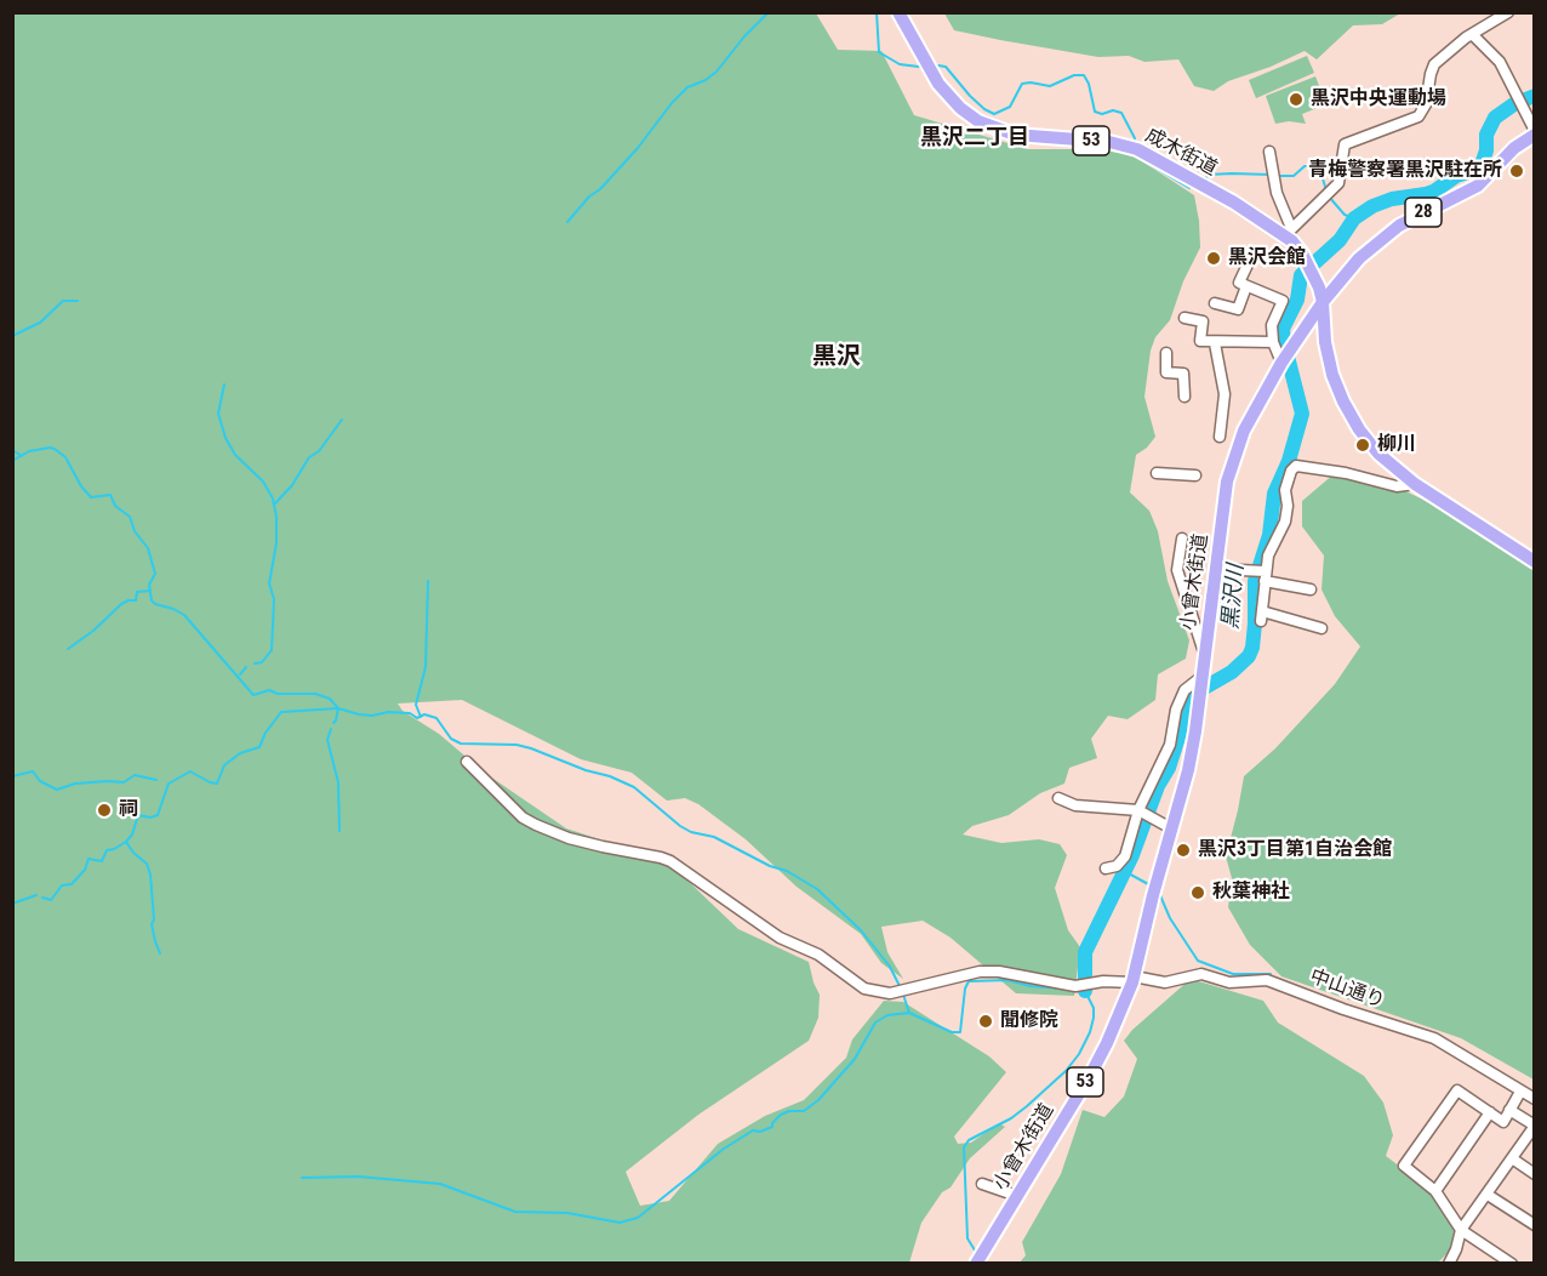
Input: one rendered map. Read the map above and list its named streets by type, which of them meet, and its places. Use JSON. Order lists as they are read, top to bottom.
{
  "streets": {
    "main road": [
      "53",
      "成木街道",
      "28",
      "小曾木街道"
    ],
    "street": ["中山通り"]
  },
  "crossings": [
    ["成木街道", "28"],
    ["成木街道", "小曾木街道"],
    ["28", "小曾木街道"],
    ["小曾木街道", "中山通り"]
  ],
  "districts": ["黒沢二丁目", "黒沢"],
  "water": ["黒沢川"],
  "places": [
    "黒沢中央運動場",
    "青梅警察署黒沢駐在所",
    "黒沢会館",
    "柳川",
    "祠",
    "黒沢3丁目第1自治会館",
    "秋葉神社",
    "聞修院"
  ]
}
